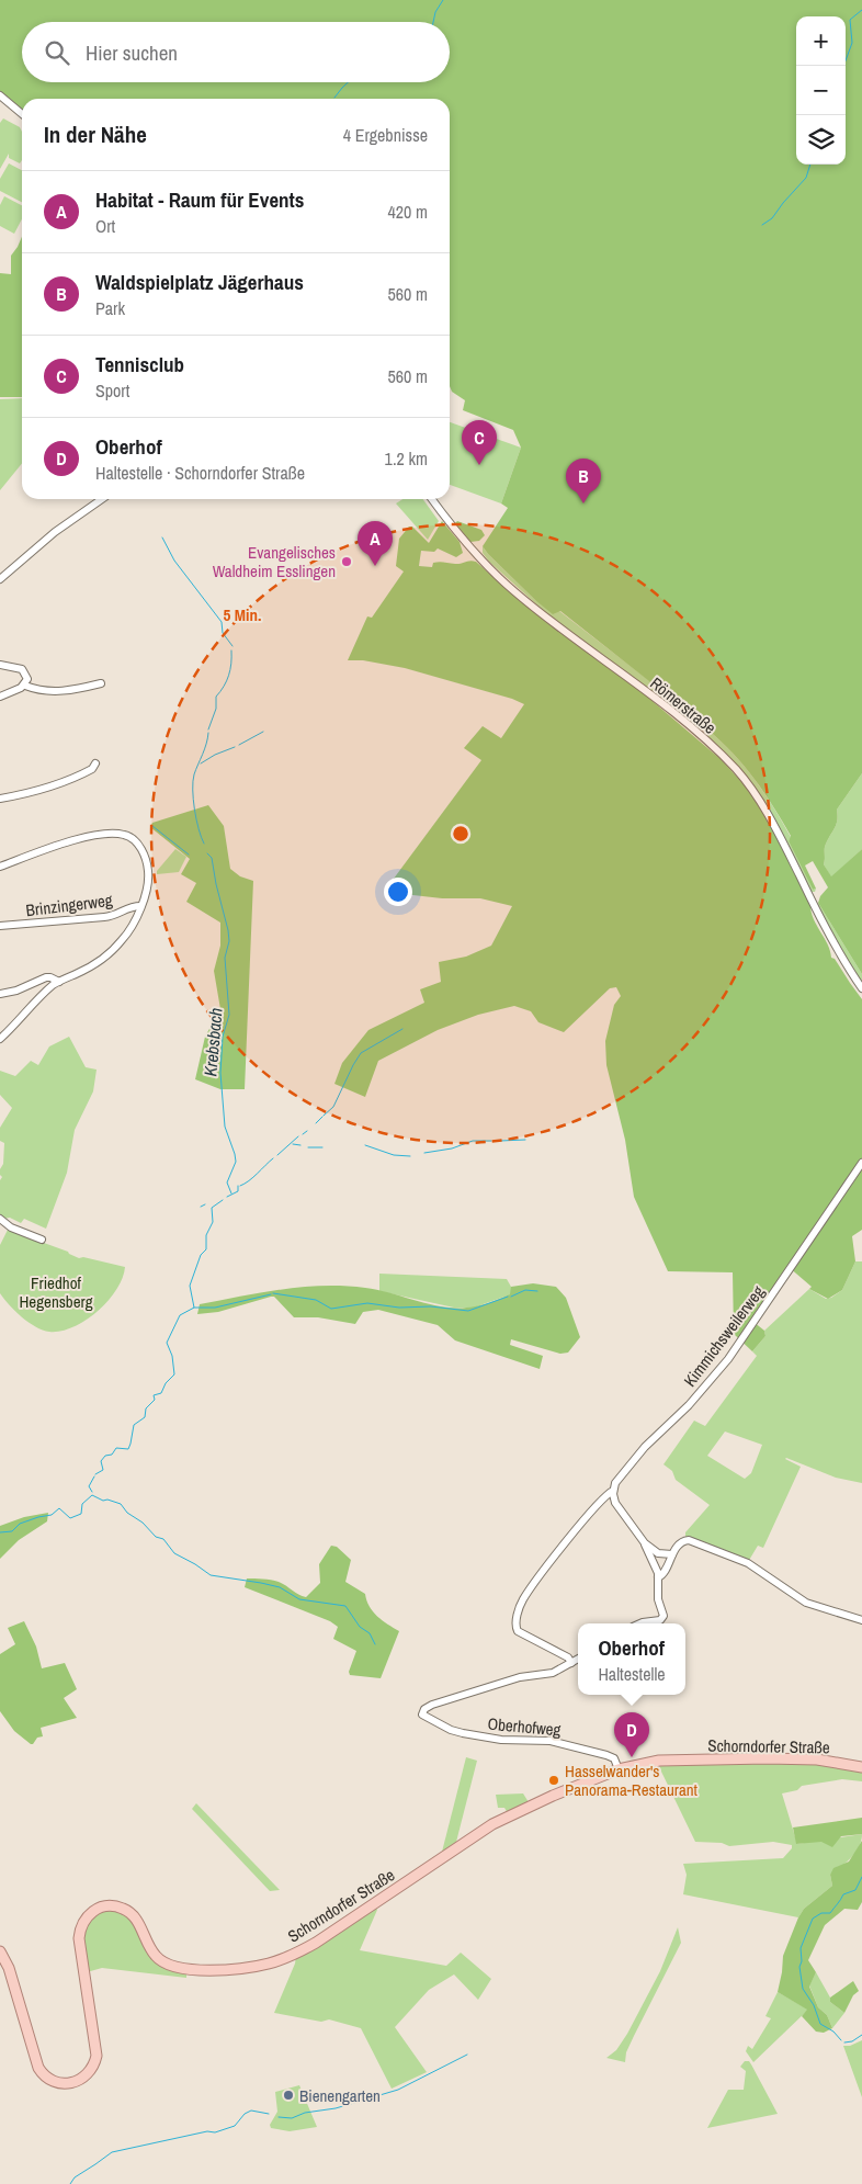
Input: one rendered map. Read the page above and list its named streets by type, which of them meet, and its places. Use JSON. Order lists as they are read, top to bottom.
{
  "streets": {
    "main road": ["Schorndorfer Straße"],
    "street": [
      "Römerstraße",
      "Brinzingerweg",
      "Kimmichsweilerweg",
      "Oberhofweg"
    ]
  },
  "crossings": [
    ["Kimmichsweilerweg", "Oberhofweg"],
    ["Oberhofweg", "Schorndorfer Straße"]
  ],
  "water": ["Krebsbach"],
  "parks": ["Friedhof Hegensberg"],
  "places": ["Evangelisches Waldheim Esslingen", "Hasselwander's Panorama-Restaurant", "Bienengarten"],
  "page": {
    "map_buttons": ["+", "−"],
    "search": "Hier suchen",
    "heading": ["In der Nähe", "4 Ergebnisse"],
    "list": [
      {
        "mark": "A",
        "name": "Habitat - Raum für Events",
        "note": "Ort",
        "value": "420 m"
      },
      {
        "mark": "B",
        "name": "Waldspielplatz Jägerhaus",
        "note": "Park",
        "value": "560 m"
      },
      {
        "mark": "C",
        "name": "Tennisclub",
        "note": "Sport",
        "value": "560 m"
      },
      {
        "mark": "D",
        "name": "Oberhof",
        "note": "Haltestelle · Schorndorfer Straße",
        "value": "1.2 km"
      }
    ],
    "pins": [
      "C",
      "B",
      "A",
      "D"
    ],
    "popup": ["Oberhof", "Haltestelle"]
  },
  "rings": ["5 Min."]
}
